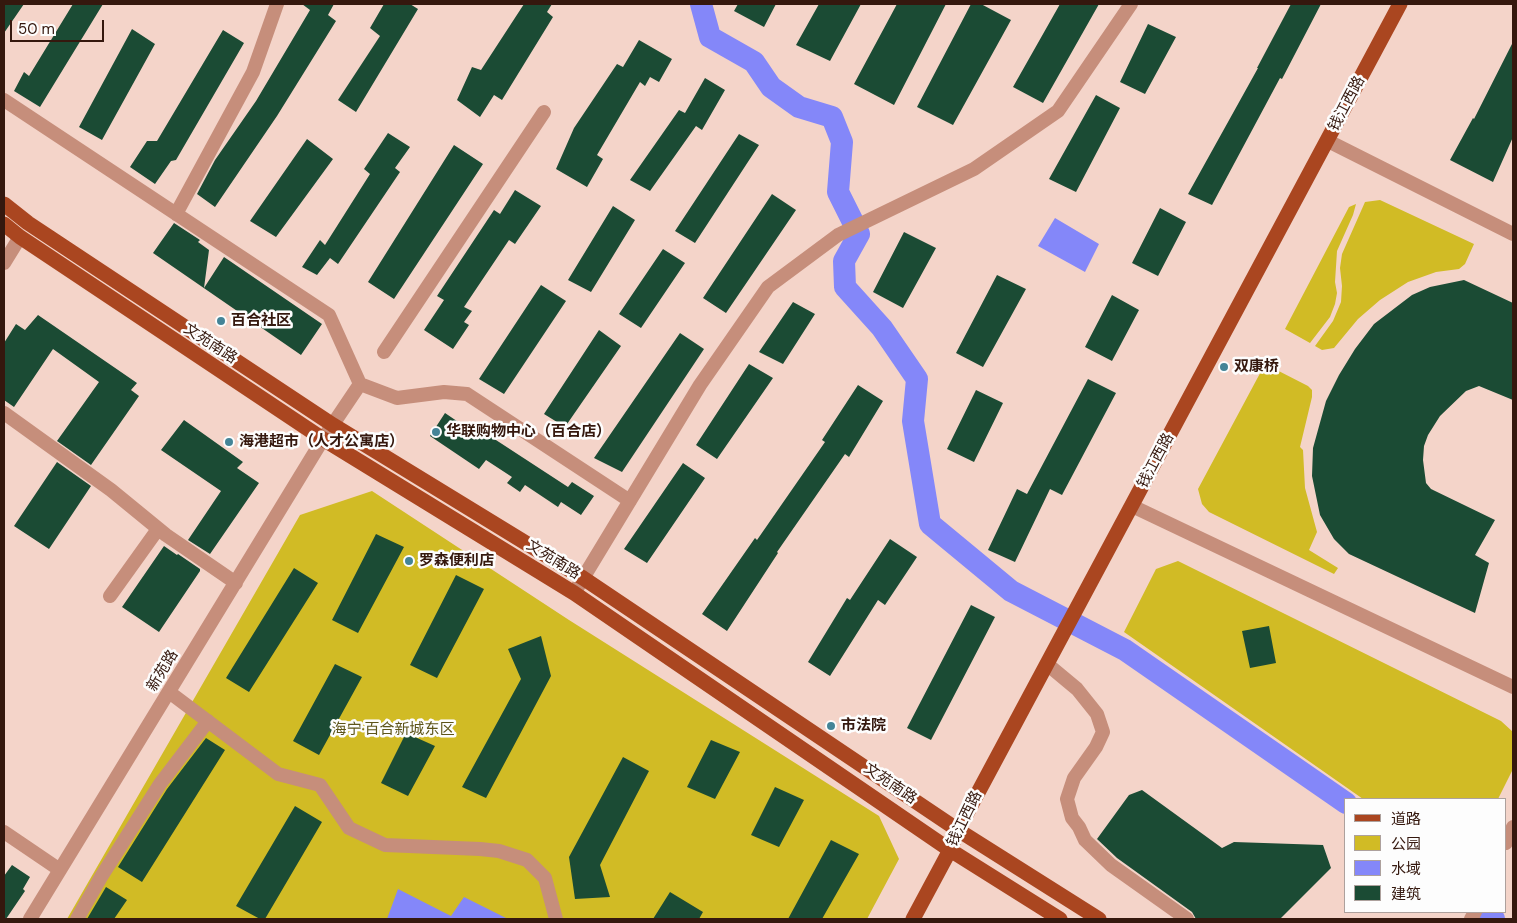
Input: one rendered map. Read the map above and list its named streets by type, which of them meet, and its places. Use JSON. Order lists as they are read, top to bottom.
{
  "streets": {
    "main road": ["钱江西路", "文苑南路"],
    "street": ["新苑路"]
  },
  "crossings": [
    ["钱江西路", "文苑南路"],
    ["文苑南路", "新苑路"]
  ],
  "parks": ["海宁·百合新城东区"],
  "places": [
    "百合社区",
    "双康桥",
    "华联购物中心（百合店）",
    "海港超市（人才公寓店）",
    "罗森便利店",
    "市法院"
  ],
  "legend": [
    "道路",
    "公园",
    "水域",
    "建筑"
  ],
  "scale_bar": "50 m"
}
